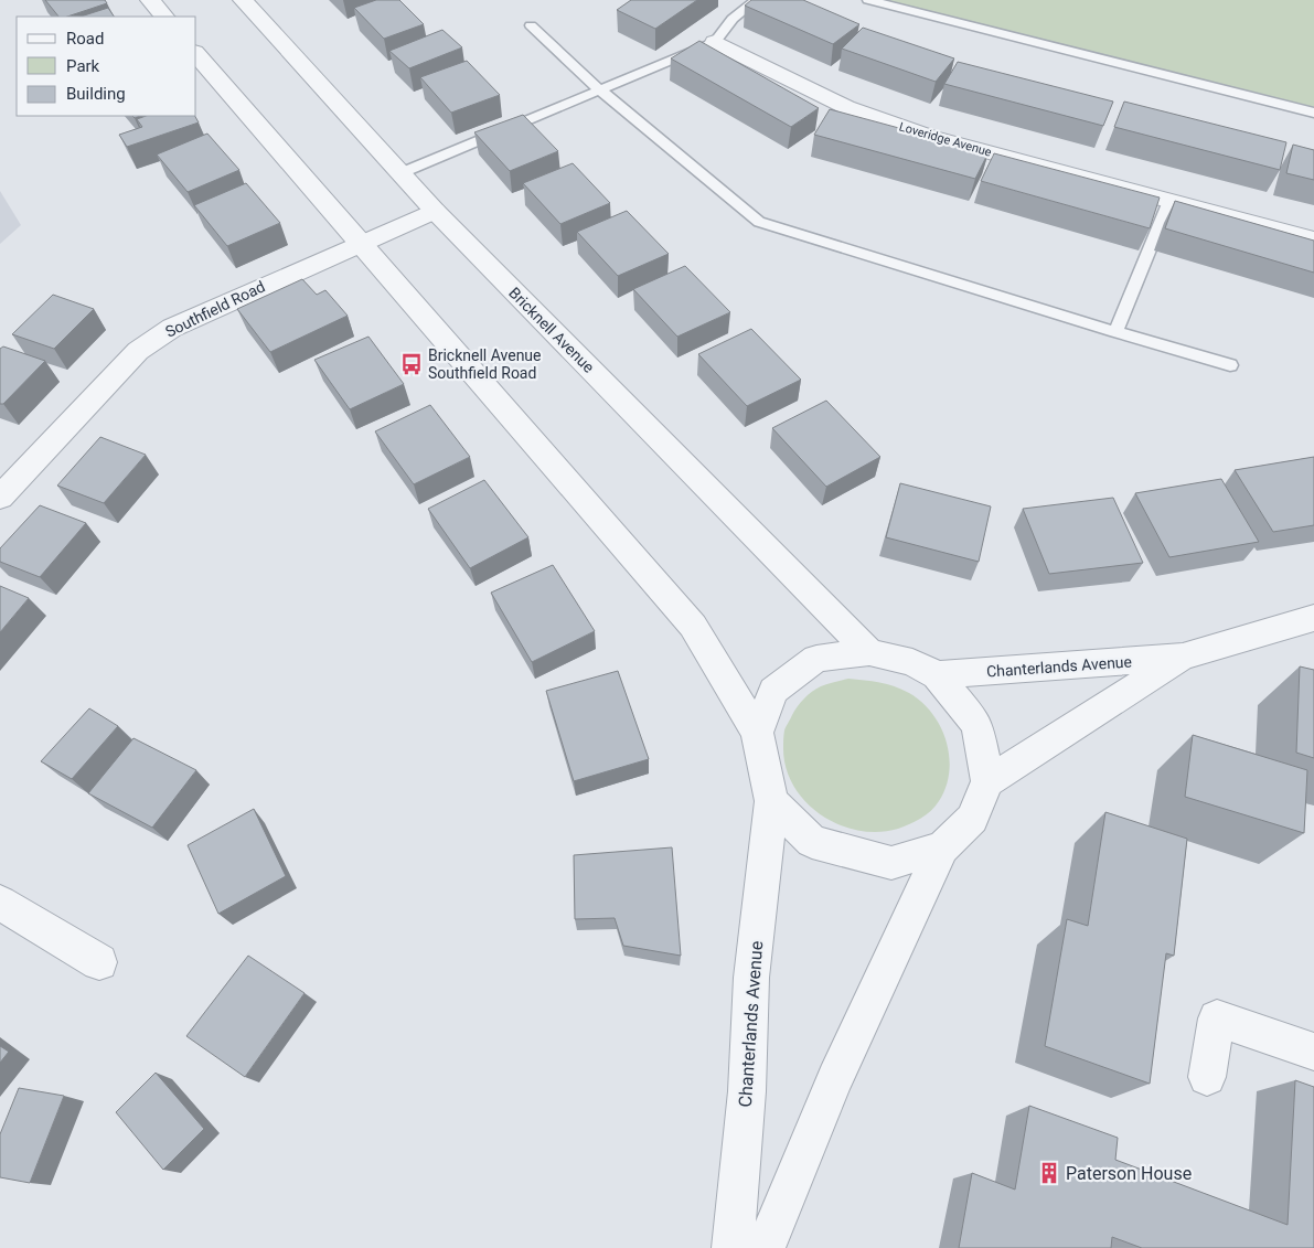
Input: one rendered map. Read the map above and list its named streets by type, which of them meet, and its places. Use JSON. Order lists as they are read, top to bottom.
{
  "streets": {
    "street": [
      "Loveridge Avenue",
      "Southfield Road",
      "Bricknell Avenue",
      "Chanterlands Avenue"
    ]
  },
  "crossings": [
    ["Southfield Road", "Bricknell Avenue"]
  ],
  "places": {
    "bus stop": ["Bricknell Avenue Southfield Road"],
    "building": ["Paterson House"]
  },
  "legend": ["Road", "Park", "Building"]
}
